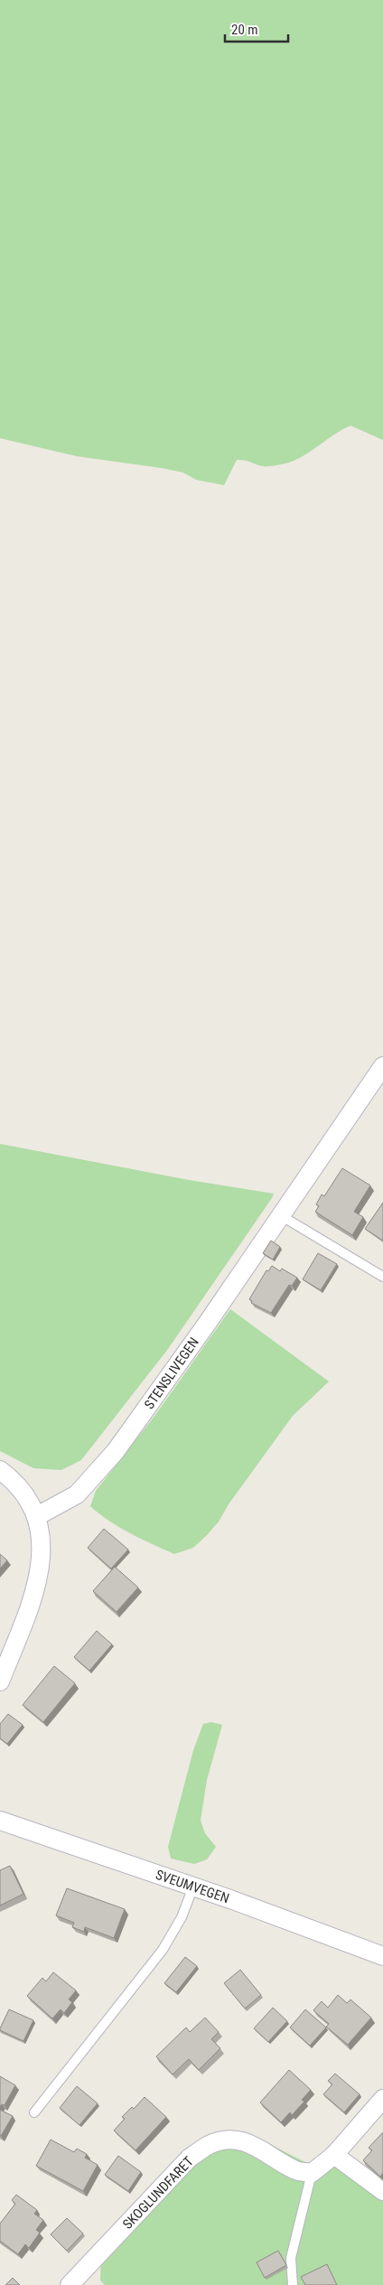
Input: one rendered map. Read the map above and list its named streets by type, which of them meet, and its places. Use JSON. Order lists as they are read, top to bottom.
{
  "streets": {
    "street": ["STENSLIVEGEN", "SVEUMVEGEN", "SKOGLUNDFARET"]
  },
  "scale_bar": "20 m"
}
